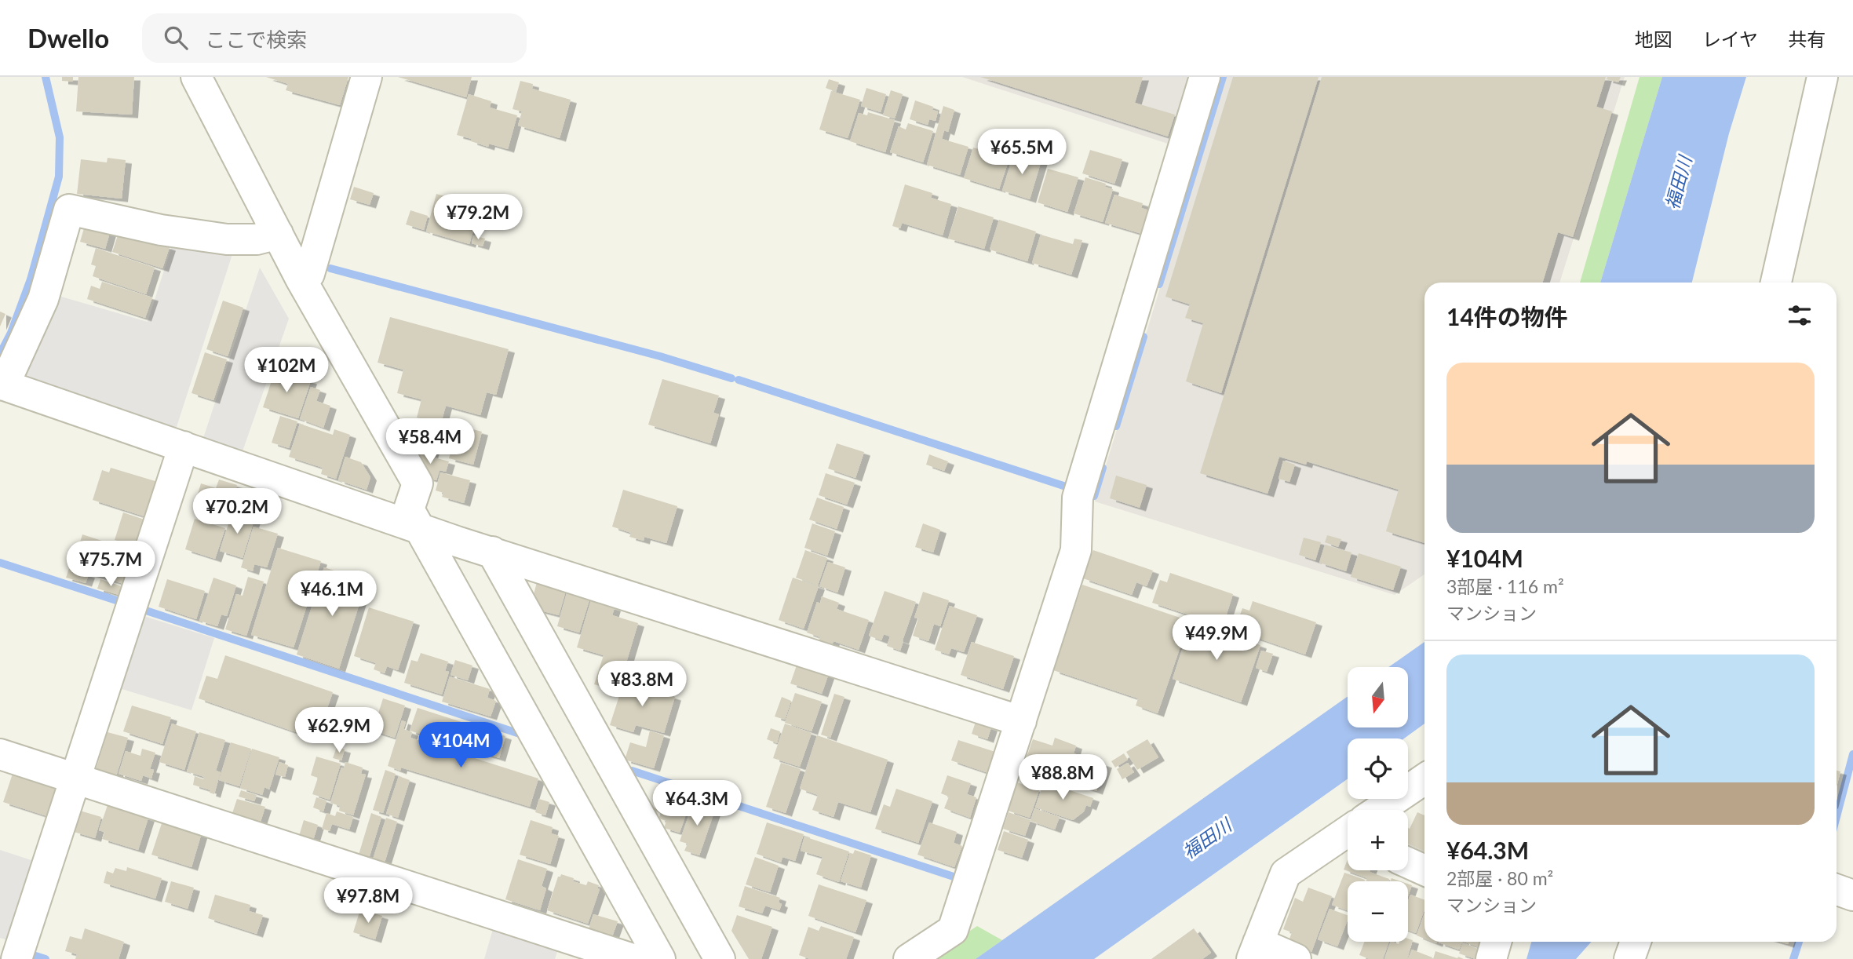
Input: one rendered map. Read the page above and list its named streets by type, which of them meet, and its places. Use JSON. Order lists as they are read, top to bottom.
{
  "water": ["福田川"],
  "north": "bottom",
  "page": {
    "header": "Dwello",
    "search": "ここで検索",
    "nav": ["地図", "レイヤ", "共有"],
    "price": [
      "¥65.5M",
      "¥79.2M",
      "¥102M",
      "¥58.4M",
      "¥70.2M",
      "¥75.7M",
      "¥46.1M",
      "¥49.9M",
      "¥83.8M",
      "¥62.9M",
      "¥104M",
      "¥88.8M",
      "¥64.3M",
      "¥97.8M"
    ],
    "heading": "14件の物件",
    "list": [
      {
        "name": "¥104M",
        "note": "3部屋 · 116 m² · マンション"
      },
      {
        "name": "¥64.3M",
        "note": "2部屋 · 80 m² · マンション"
      }
    ],
    "map_buttons": ["+", "−"]
  }
}
